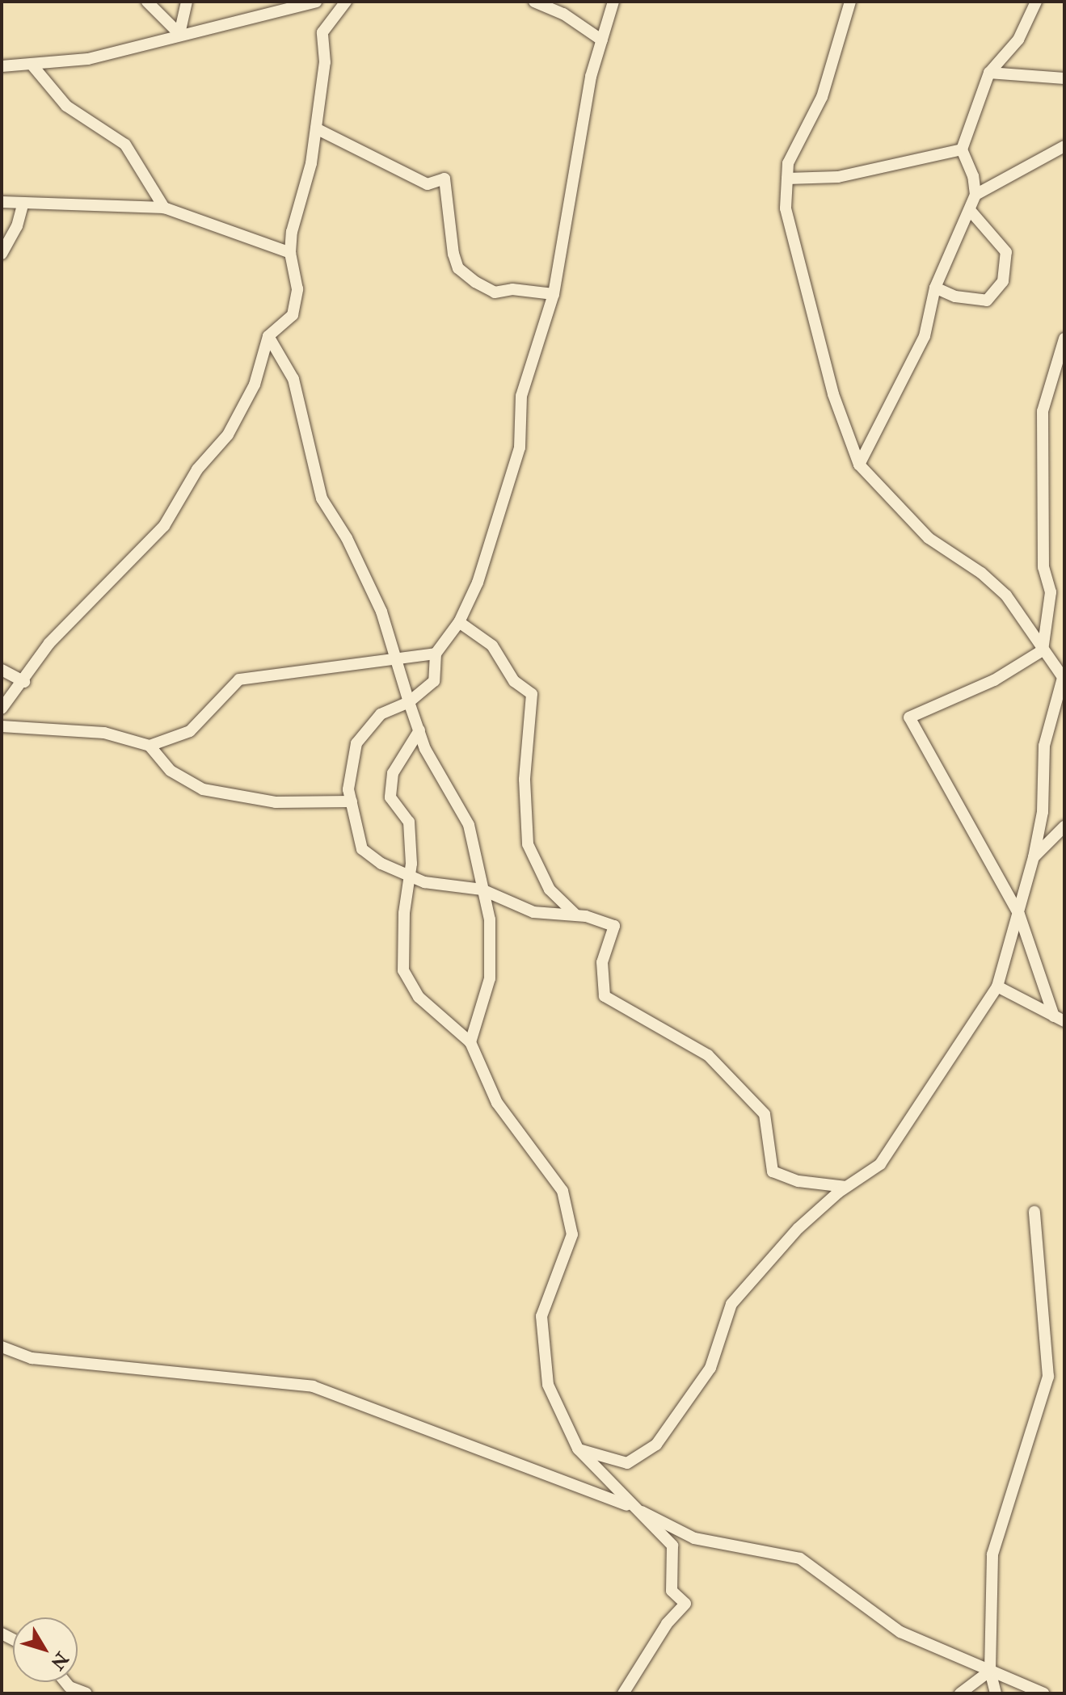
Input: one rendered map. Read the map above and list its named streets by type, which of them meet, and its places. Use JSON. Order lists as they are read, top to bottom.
{
  "north": "bottom right"
}
